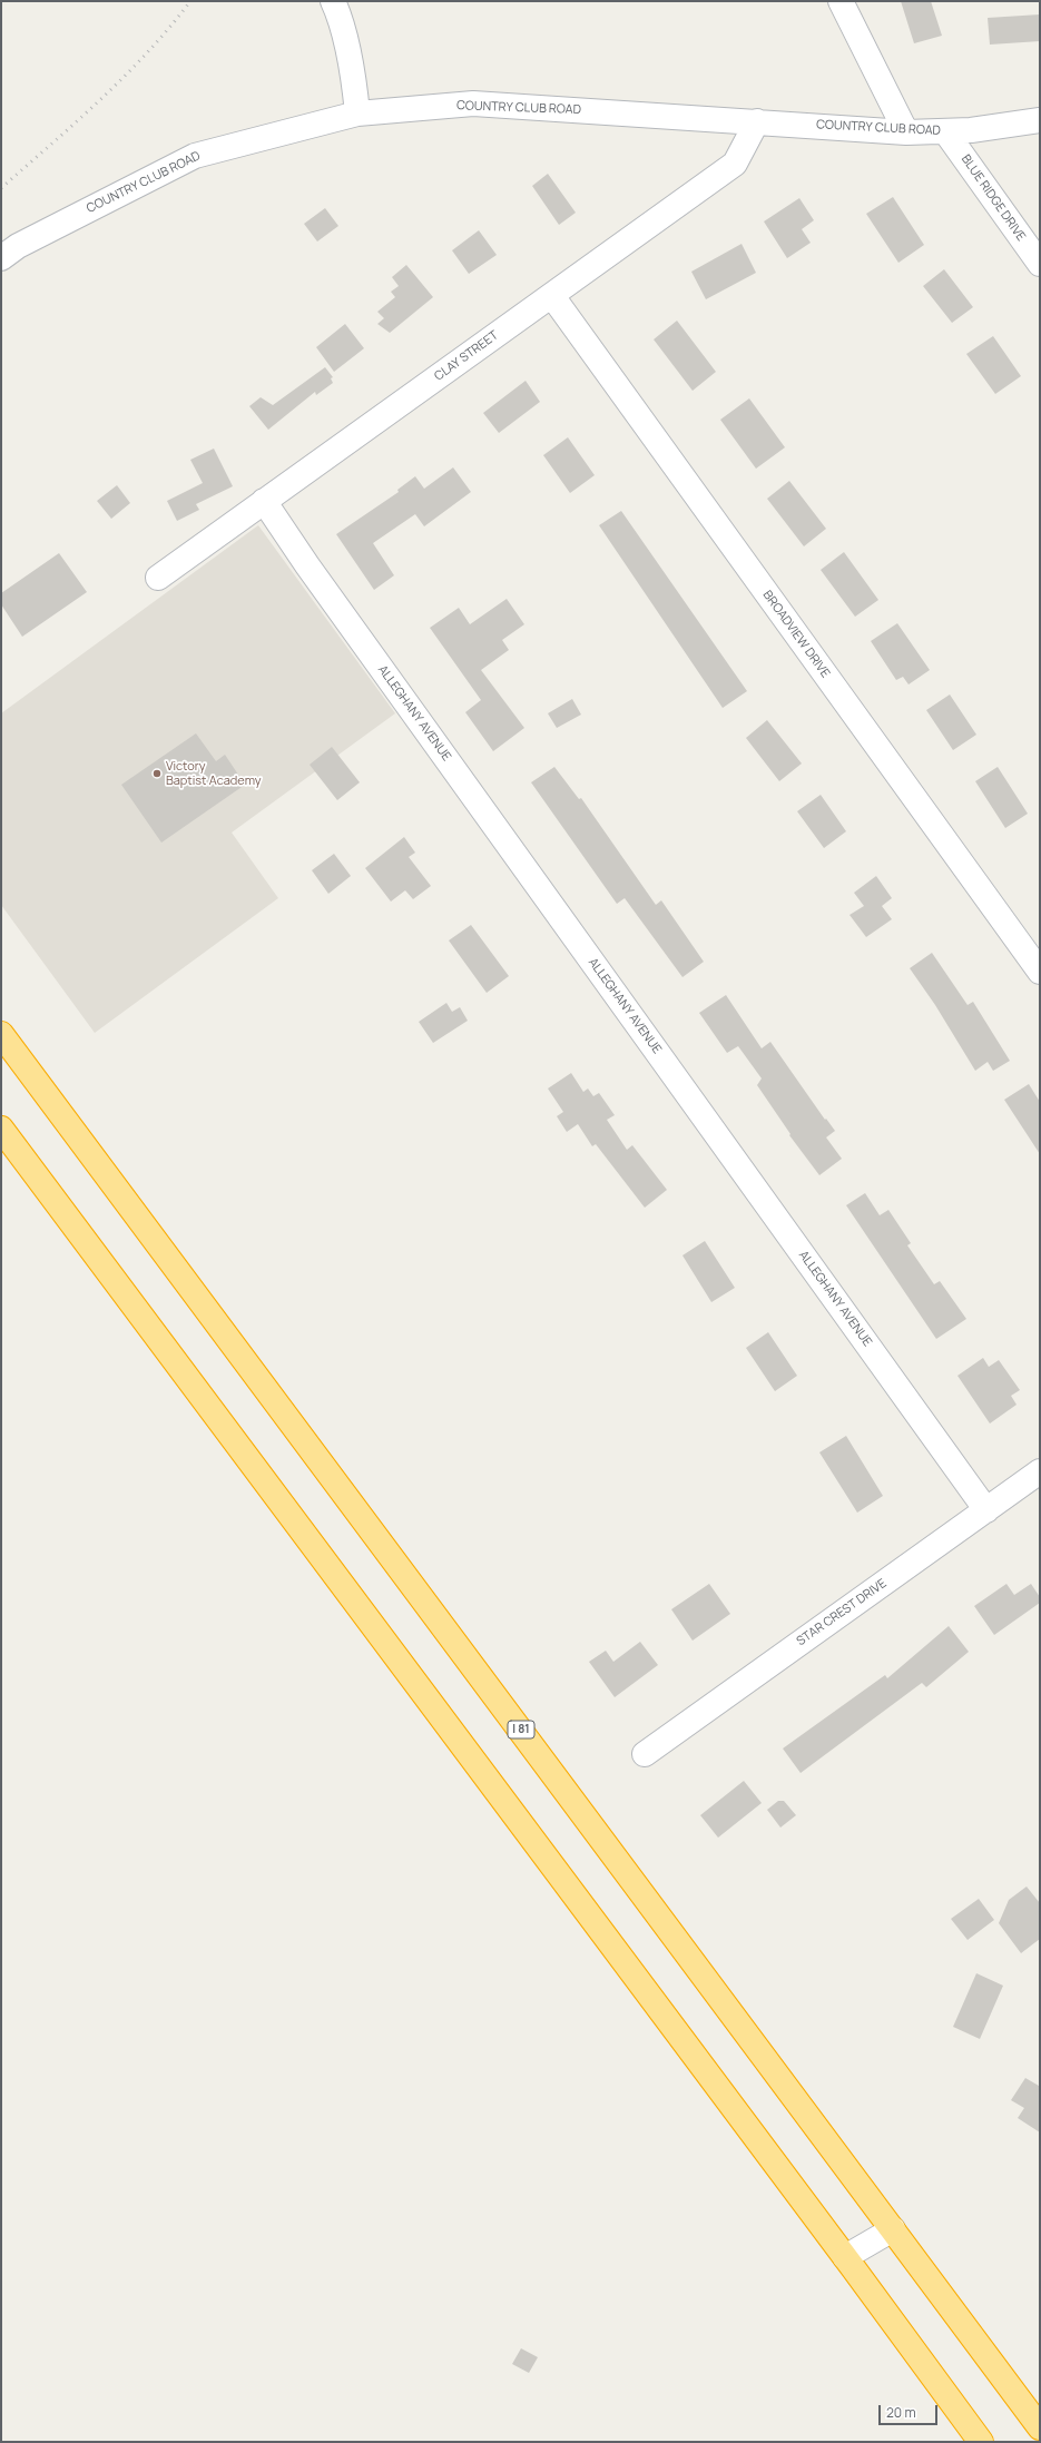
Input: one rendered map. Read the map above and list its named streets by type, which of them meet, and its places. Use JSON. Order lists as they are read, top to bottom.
{
  "streets": {
    "highway": ["I 81"],
    "street": [
      "COUNTRY CLUB ROAD",
      "BLUE RIDGE DRIVE",
      "CLAY STREET",
      "BROADVIEW DRIVE",
      "ALLEGHANY AVENUE",
      "STAR CREST DRIVE"
    ]
  },
  "crossings": [
    ["COUNTRY CLUB ROAD", "BLUE RIDGE DRIVE"],
    ["COUNTRY CLUB ROAD", "CLAY STREET"],
    ["CLAY STREET", "BROADVIEW DRIVE"],
    ["CLAY STREET", "ALLEGHANY AVENUE"],
    ["ALLEGHANY AVENUE", "STAR CREST DRIVE"]
  ],
  "places": ["Victory Baptist Academy"],
  "scale_bar": "20 m"
}
